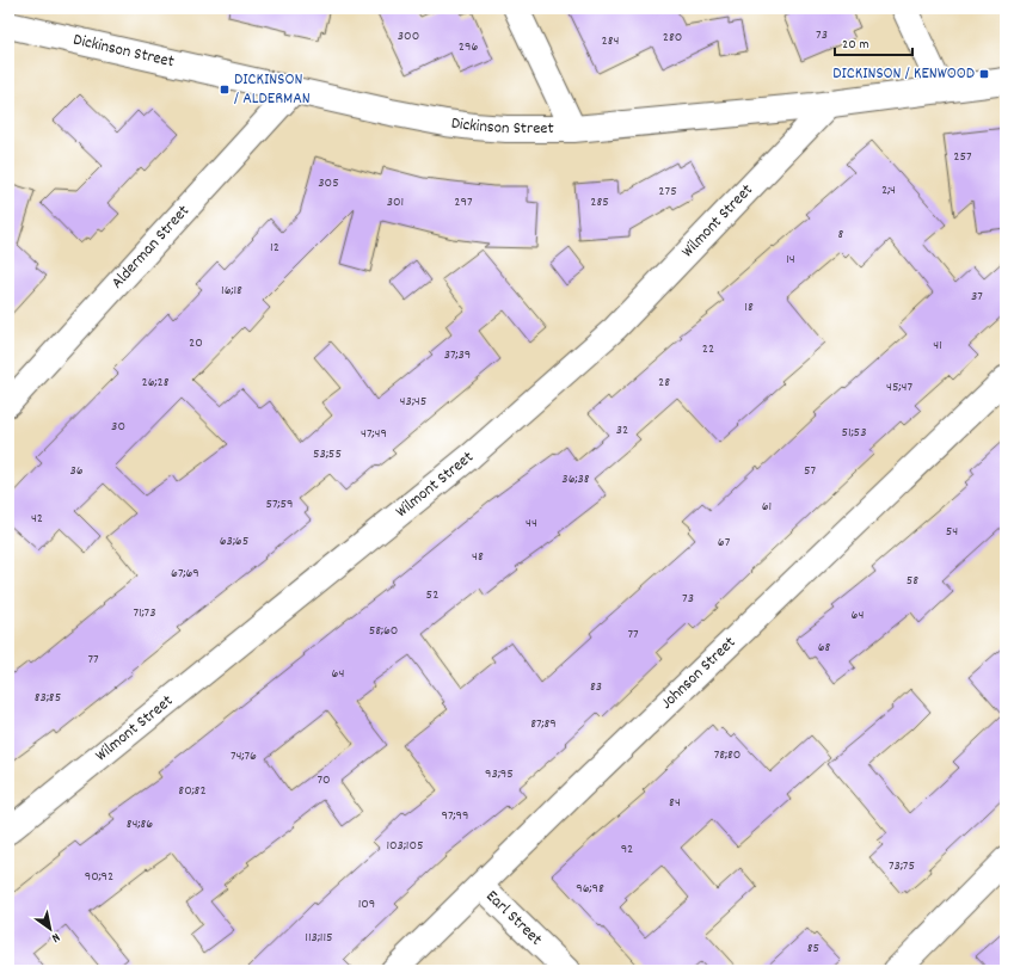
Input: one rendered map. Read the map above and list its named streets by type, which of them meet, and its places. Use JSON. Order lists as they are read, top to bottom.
{
  "streets": {
    "main road": ["Dickinson Street"],
    "street": [
      "Wilmont Street",
      "Alderman Street",
      "Johnson Street",
      "Earl Street"
    ]
  },
  "crossings": [
    ["Dickinson Street", "Wilmont Street"],
    ["Dickinson Street", "Alderman Street"],
    ["Johnson Street", "Earl Street"]
  ],
  "places": {
    "transit": ["DICKINSON / KENWOOD", "DICKINSON / ALDERMAN"]
  },
  "house_numbers": [
    "73",
    "300",
    "280",
    "284",
    "296",
    "257",
    "305",
    "2;4",
    "275",
    "301",
    "297",
    "285",
    "8",
    "12",
    "14",
    "16;18",
    "37",
    "18",
    "20",
    "41",
    "22",
    "37;39",
    "26;28",
    "28",
    "45;47",
    "43;45",
    "30",
    "32",
    "51;53",
    "47;49",
    "53;55",
    "36",
    "57",
    "36;38",
    "57;59",
    "61",
    "42",
    "44",
    "54",
    "63;65",
    "67",
    "48",
    "67;69",
    "58",
    "52",
    "73",
    "71;73",
    "64",
    "58;60",
    "77",
    "68",
    "77",
    "64",
    "83",
    "83;85",
    "87;89",
    "78;80",
    "74;76",
    "93;95",
    "70",
    "80;82",
    "84",
    "97;99",
    "84;86",
    "103;105",
    "92",
    "73;75",
    "90;92",
    "96;98",
    "109",
    "113;115",
    "85"
  ],
  "scale_bar": "20 m",
  "north": "bottom right"
}
